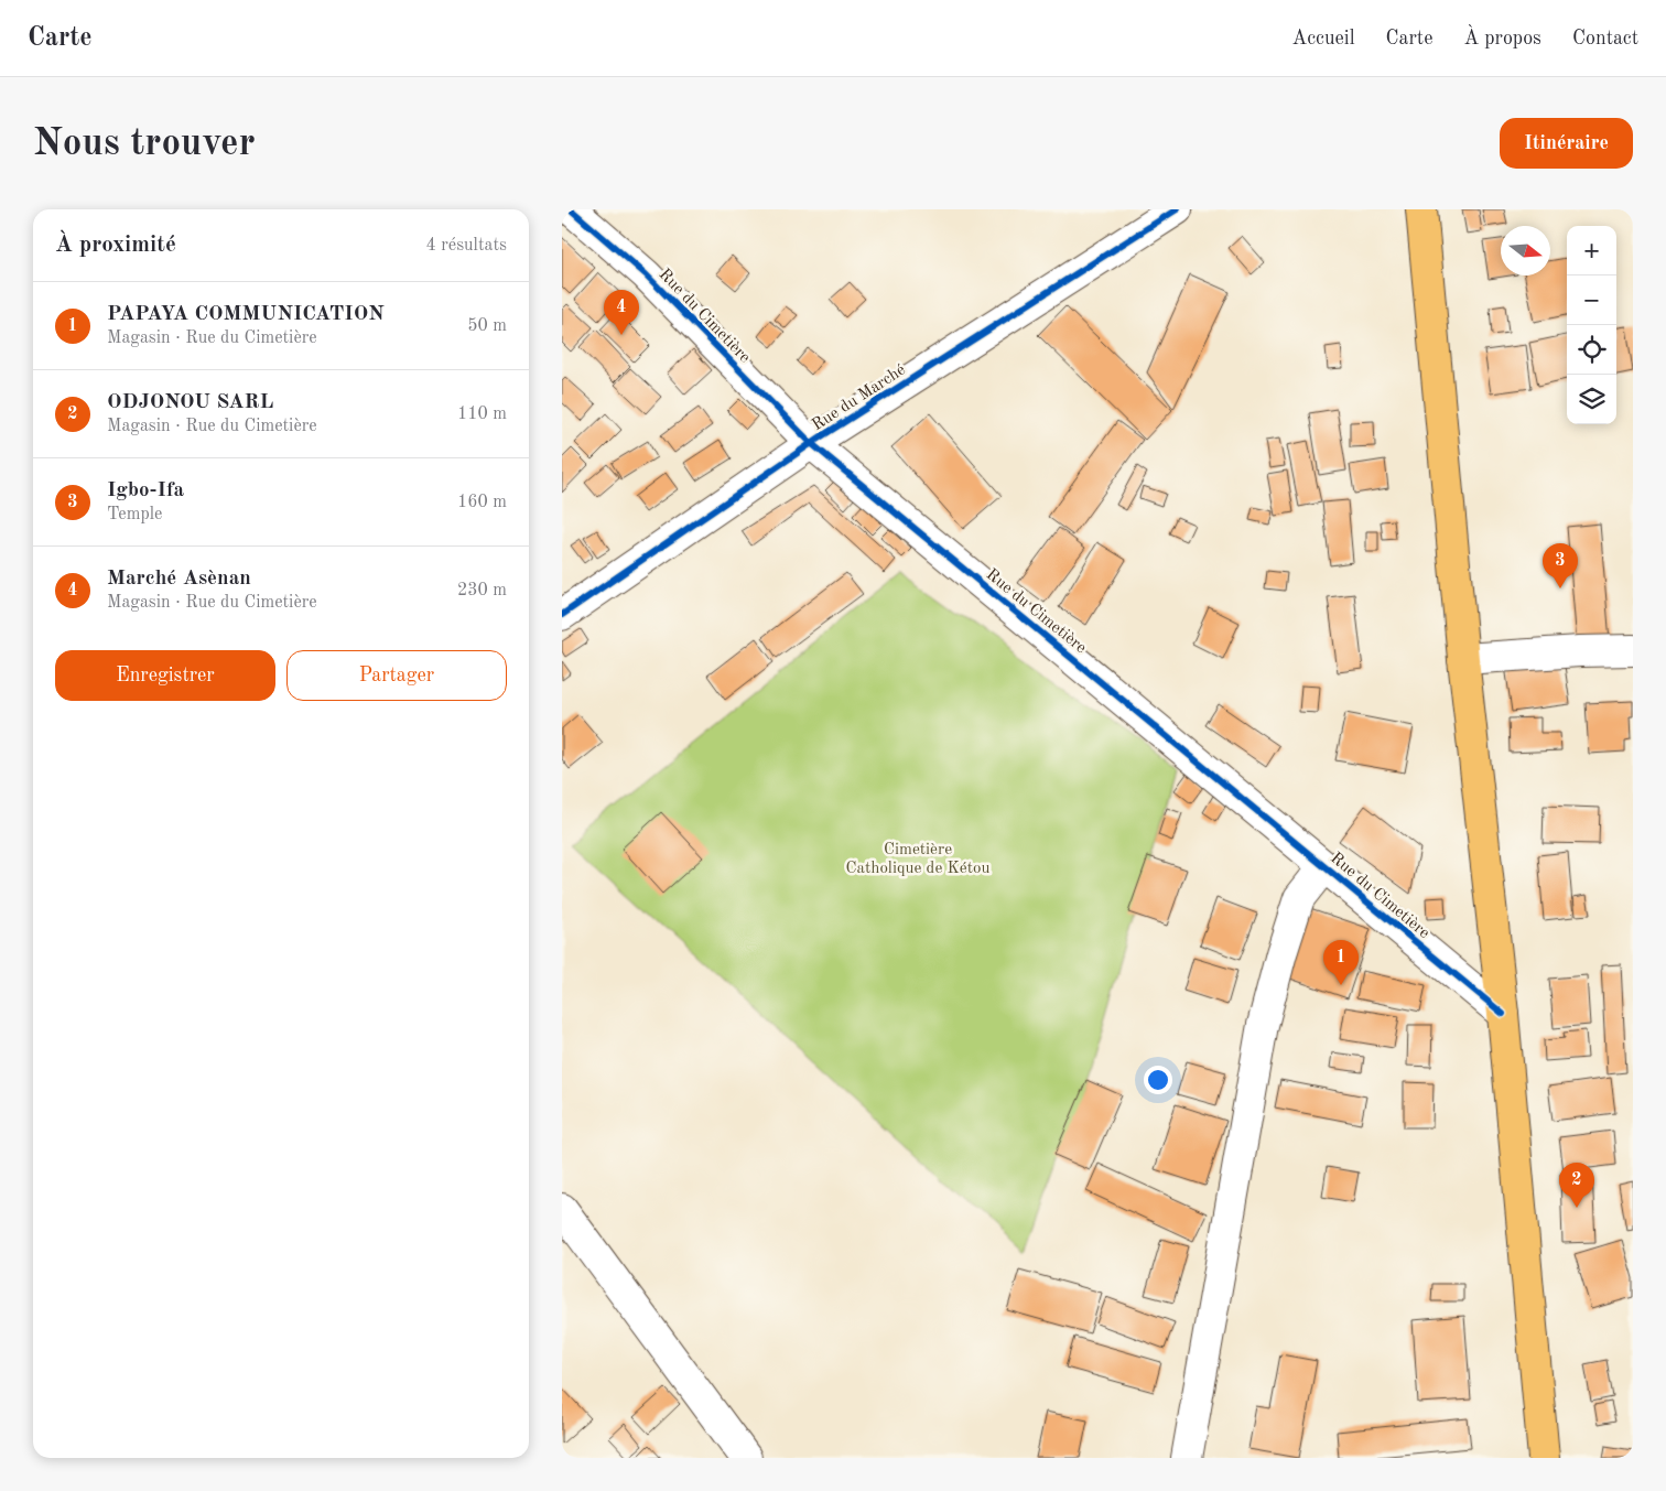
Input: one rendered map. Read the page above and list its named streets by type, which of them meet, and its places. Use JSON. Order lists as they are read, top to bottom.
{
  "streets": {
    "street": ["Rue du Cimetière", "Rue du Marché"]
  },
  "crossings": [
    ["Rue du Cimetière", "Rue du Marché"]
  ],
  "parks": ["Cimetière Catholique de Kétou"],
  "north": "right",
  "page": {
    "header": "Carte",
    "nav": [
      "Accueil",
      "Carte",
      "À propos",
      "Contact"
    ],
    "buttons": [
      "Itinéraire",
      ["Enregistrer", "Partager"]
    ],
    "title": "Nous trouver",
    "heading": ["À proximité", "4 résultats"],
    "map_buttons": ["+", "−"],
    "list": [
      {
        "mark": "1",
        "name": "PAPAYA COMMUNICATION",
        "note": "Magasin · Rue du Cimetière",
        "value": "50 m"
      },
      {
        "mark": "2",
        "name": "ODJONOU SARL",
        "note": "Magasin · Rue du Cimetière",
        "value": "110 m"
      },
      {
        "mark": "3",
        "name": "Igbo-Ifa",
        "note": "Temple",
        "value": "160 m"
      },
      {
        "mark": "4",
        "name": "Marché Asènan",
        "note": "Magasin · Rue du Cimetière",
        "value": "230 m"
      }
    ],
    "pins": [
      "4",
      "3",
      "1",
      "2"
    ]
  }
}
